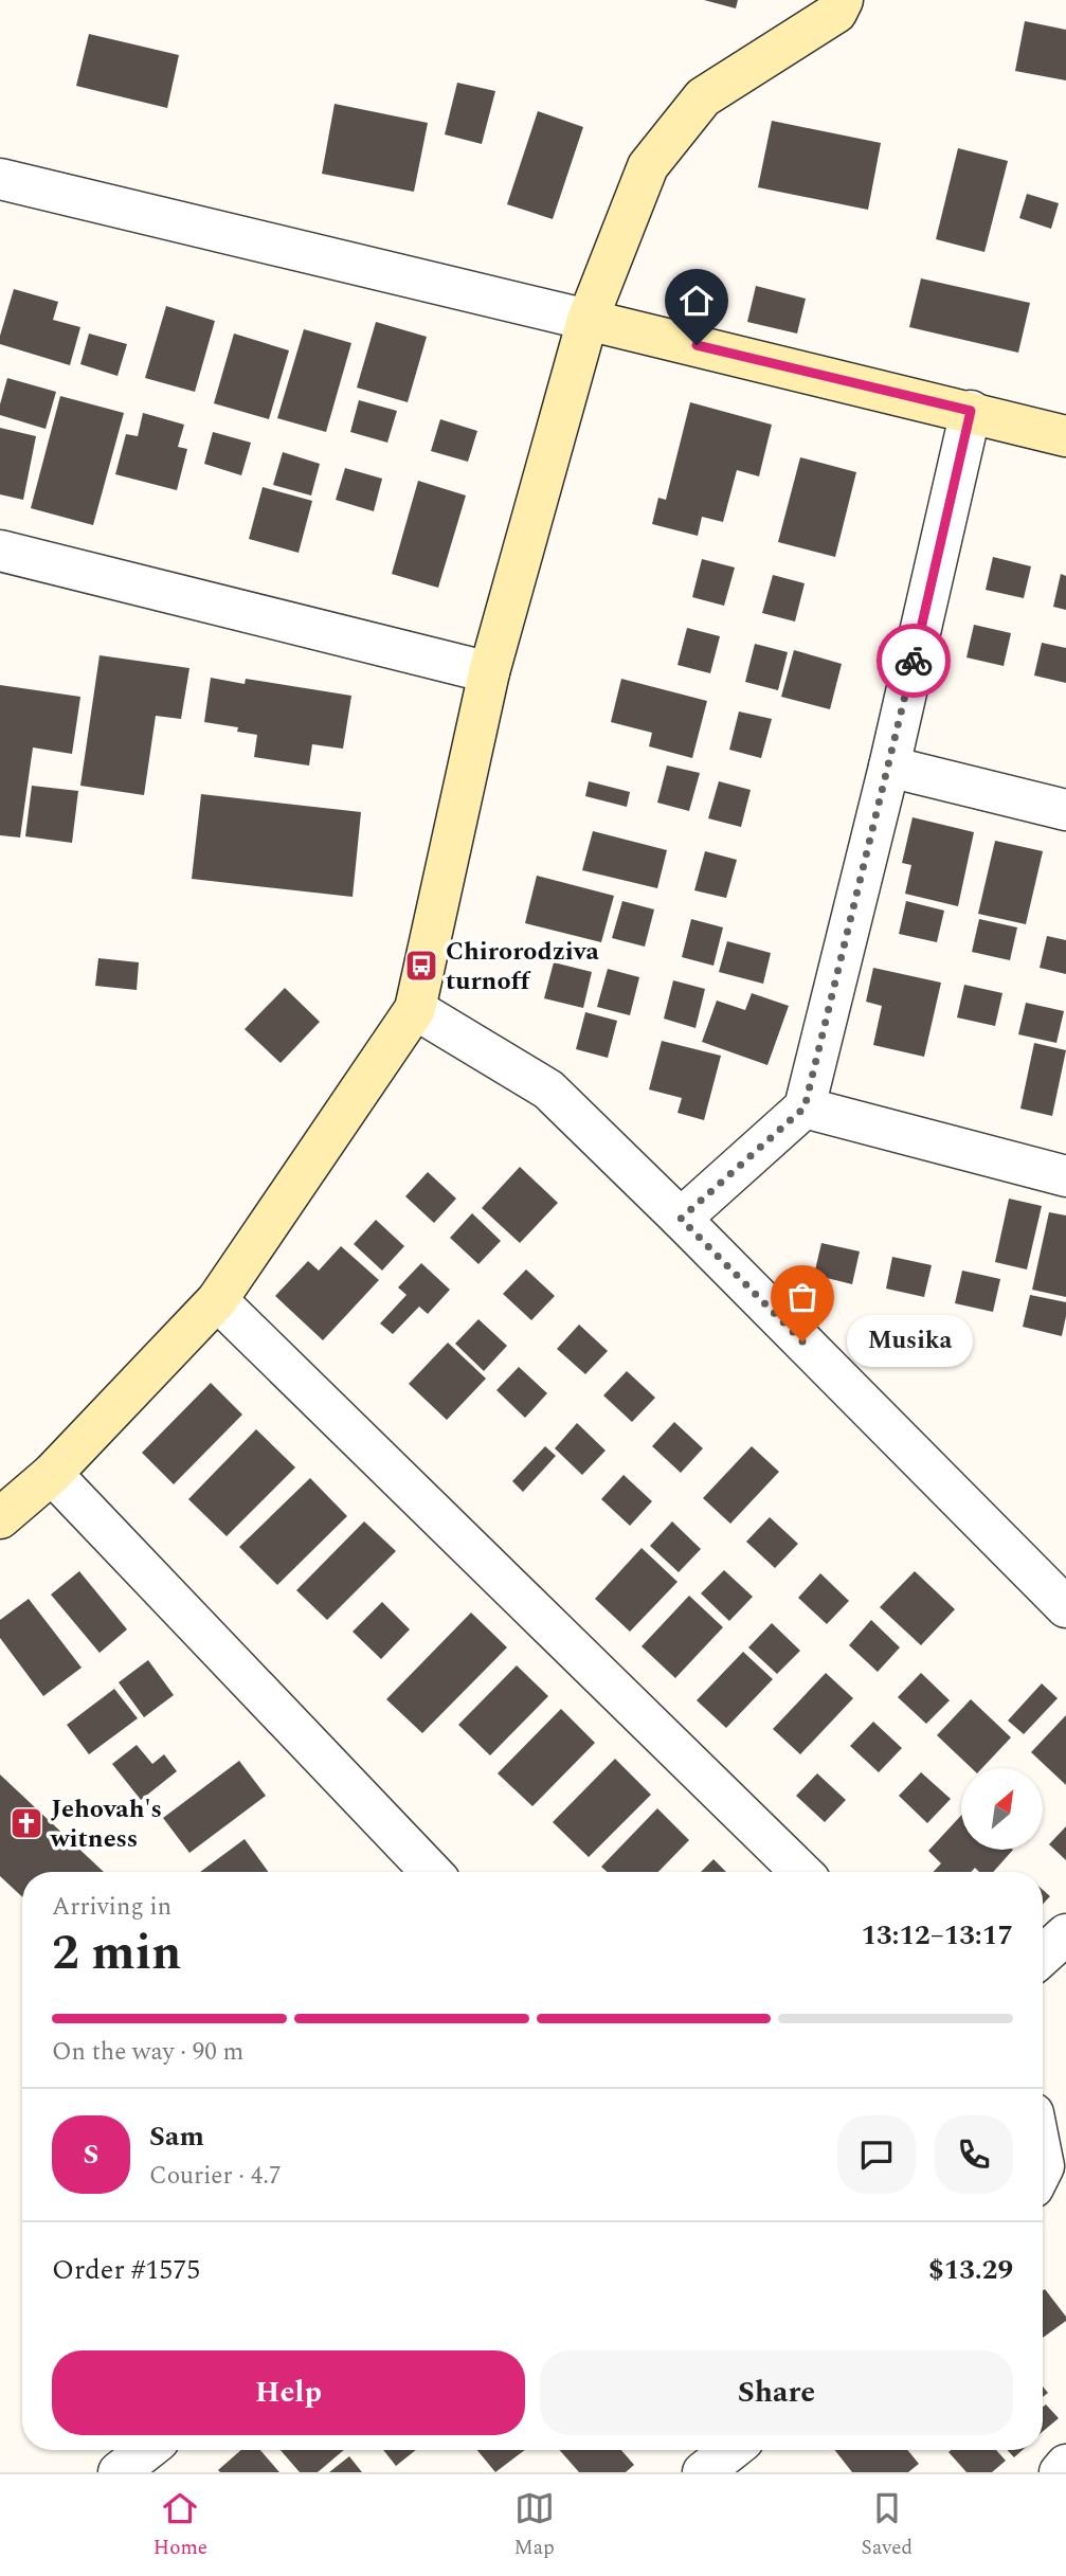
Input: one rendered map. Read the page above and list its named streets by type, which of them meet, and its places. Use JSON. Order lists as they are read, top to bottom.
{
  "places": {
    "bus stop": ["Chirorodziva turnoff"],
    "other": ["Musika"],
    "church": ["Jehovah's witness"]
  },
  "north": "top right",
  "page": {
    "bubble": "Musika",
    "heading": ["2 min", "Arriving in", "13:12–13:17"],
    "panel": [
      "Sam",
      "Courier · 4.7",
      "Order #1575",
      "$13.29"
    ],
    "bar": "On the way · 90 m",
    "round": "S",
    "buttons": ["Help", "Share"],
    "tabs": ["Home", "Map", "Saved"]
  }
}
